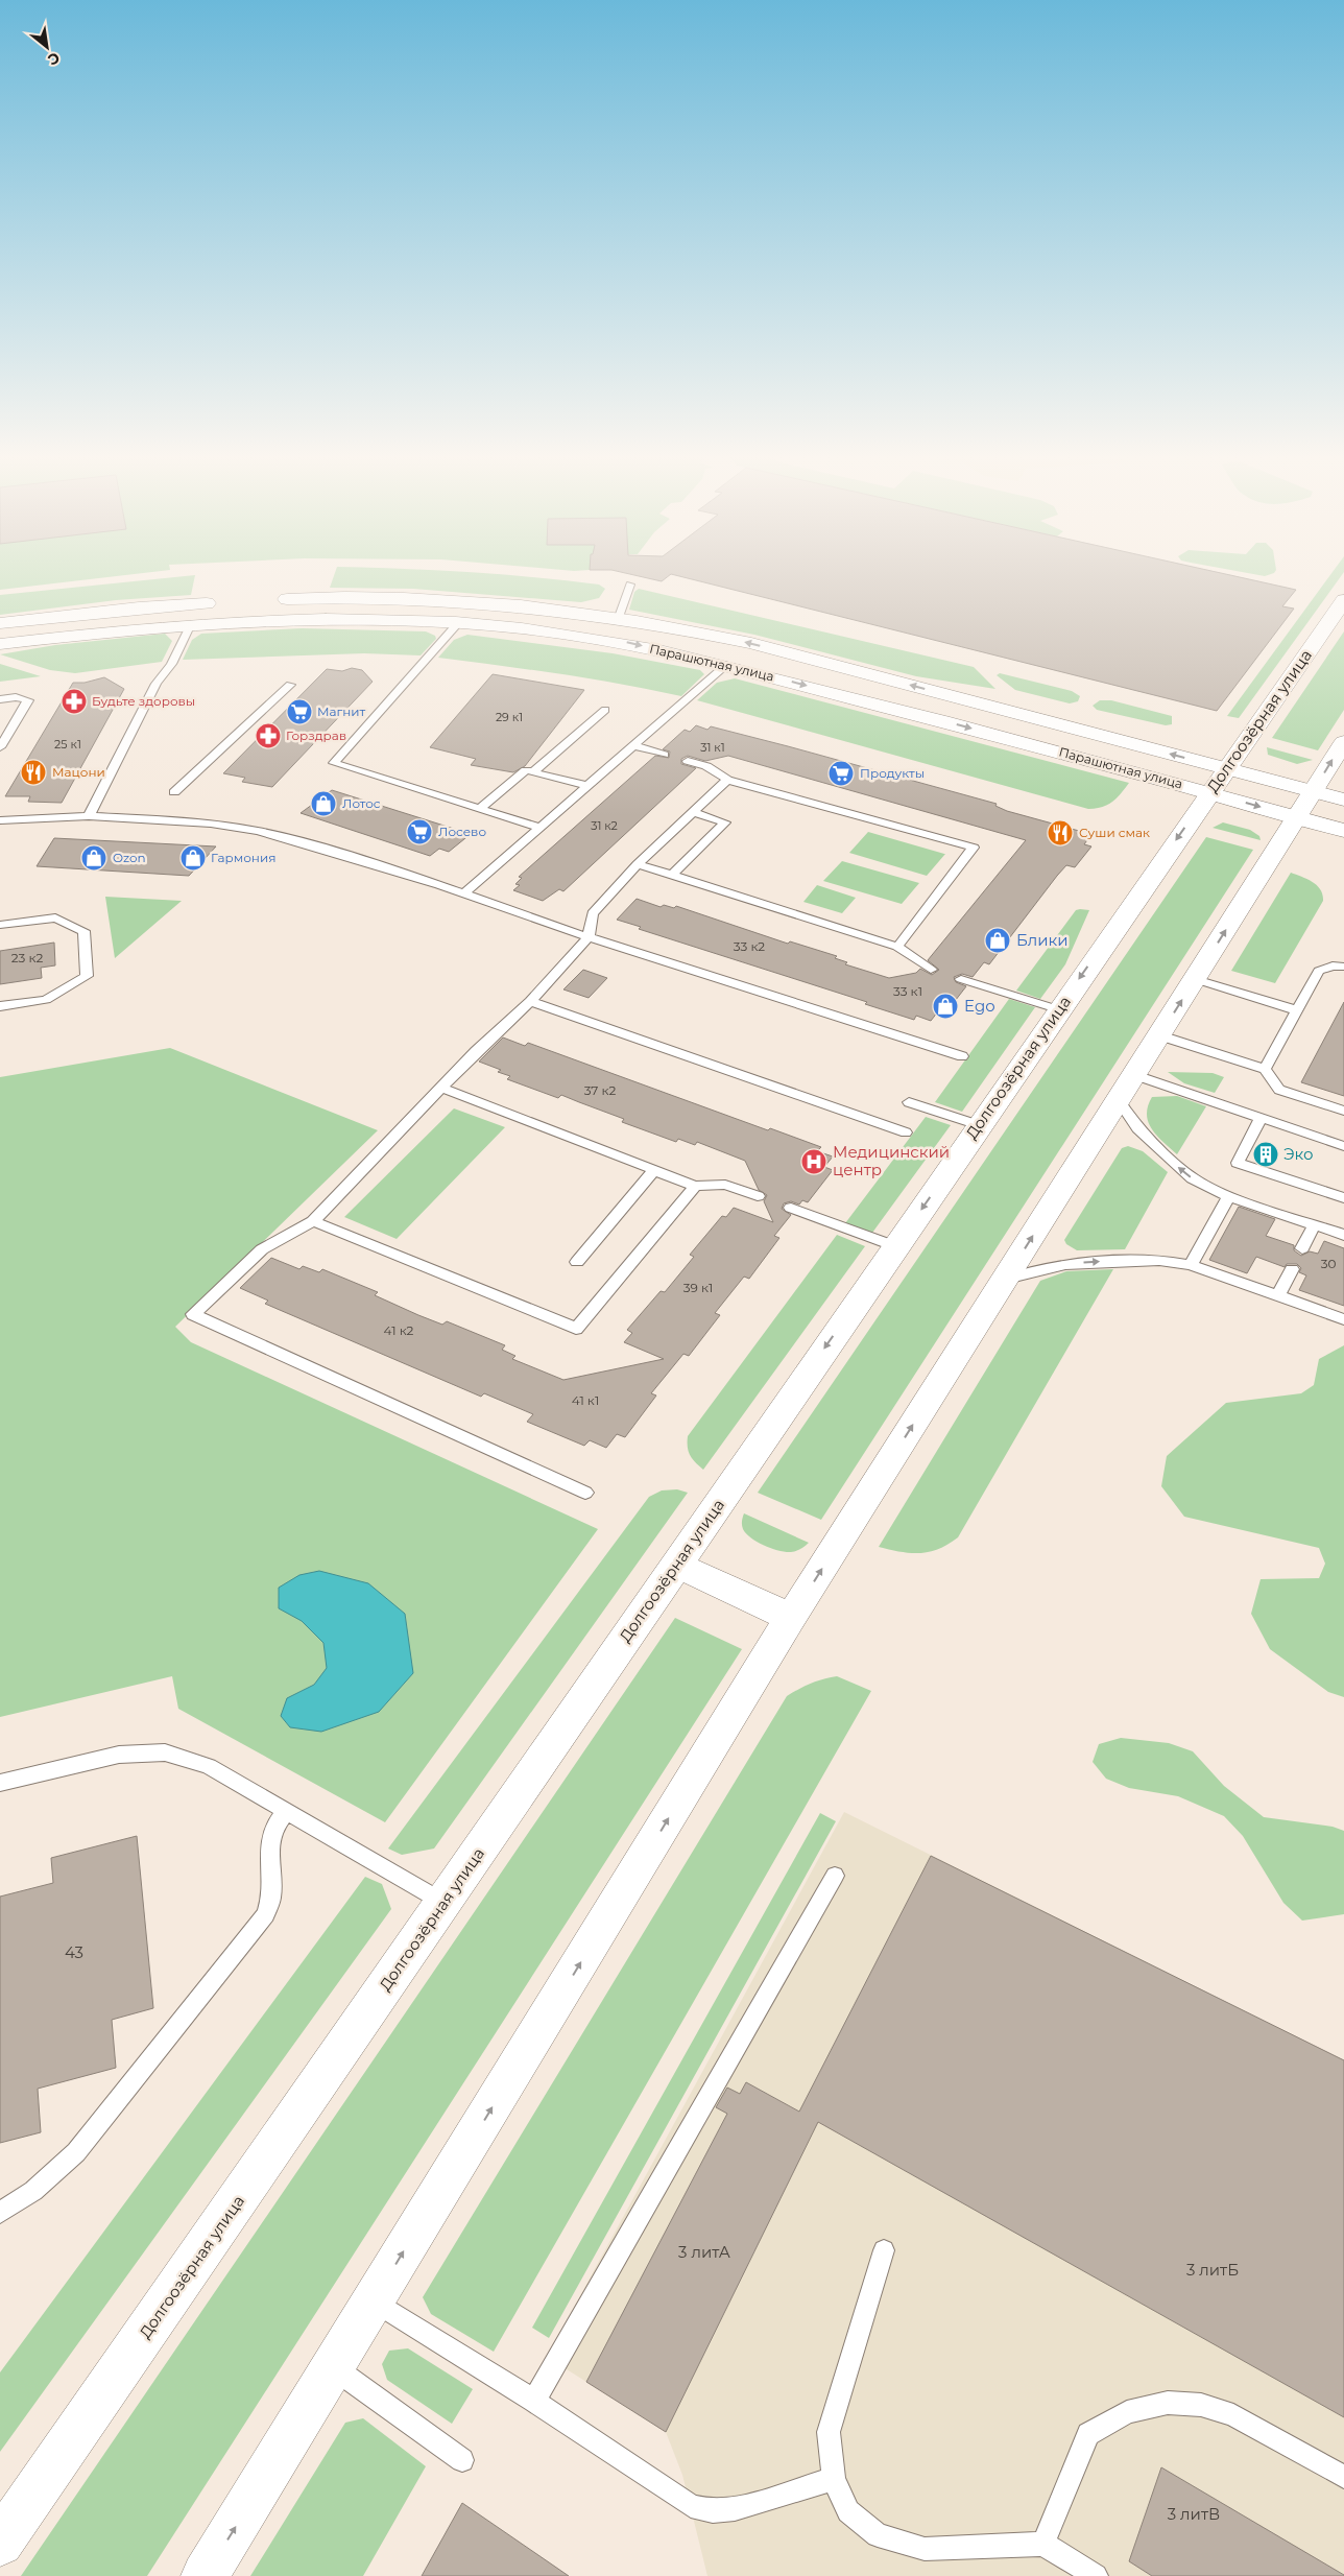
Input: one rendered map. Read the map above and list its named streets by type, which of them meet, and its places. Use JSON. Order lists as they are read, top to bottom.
{
  "streets": {
    "main road": ["Парашютная улица", "Долгоозёрная улица"]
  },
  "crossings": [
    ["Парашютная улица", "Долгоозёрная улица"]
  ],
  "places": {
    "pharmacy": ["Будьте здоровы", "Горздрав"],
    "supermarket": ["Магнит", "Продукты", "Лосево"],
    "restaurant": ["Мацони", "Суши смак"],
    "shop": [
      "Лотос",
      "Ozon",
      "Гармония",
      "Блики",
      "Ego"
    ],
    "building": ["Эко"],
    "hospital": ["Медицинский центр"]
  },
  "house_numbers": [
    "29 к1",
    "25 к1",
    "31 к1",
    "31 к2",
    "33 к2",
    "23 к2",
    "33 к1",
    "37 к2",
    "30",
    "39 к1",
    "41 к2",
    "41 к1",
    "43",
    "3 литА",
    "3 литБ",
    "3 литВ"
  ],
  "north": "bottom right"
}
